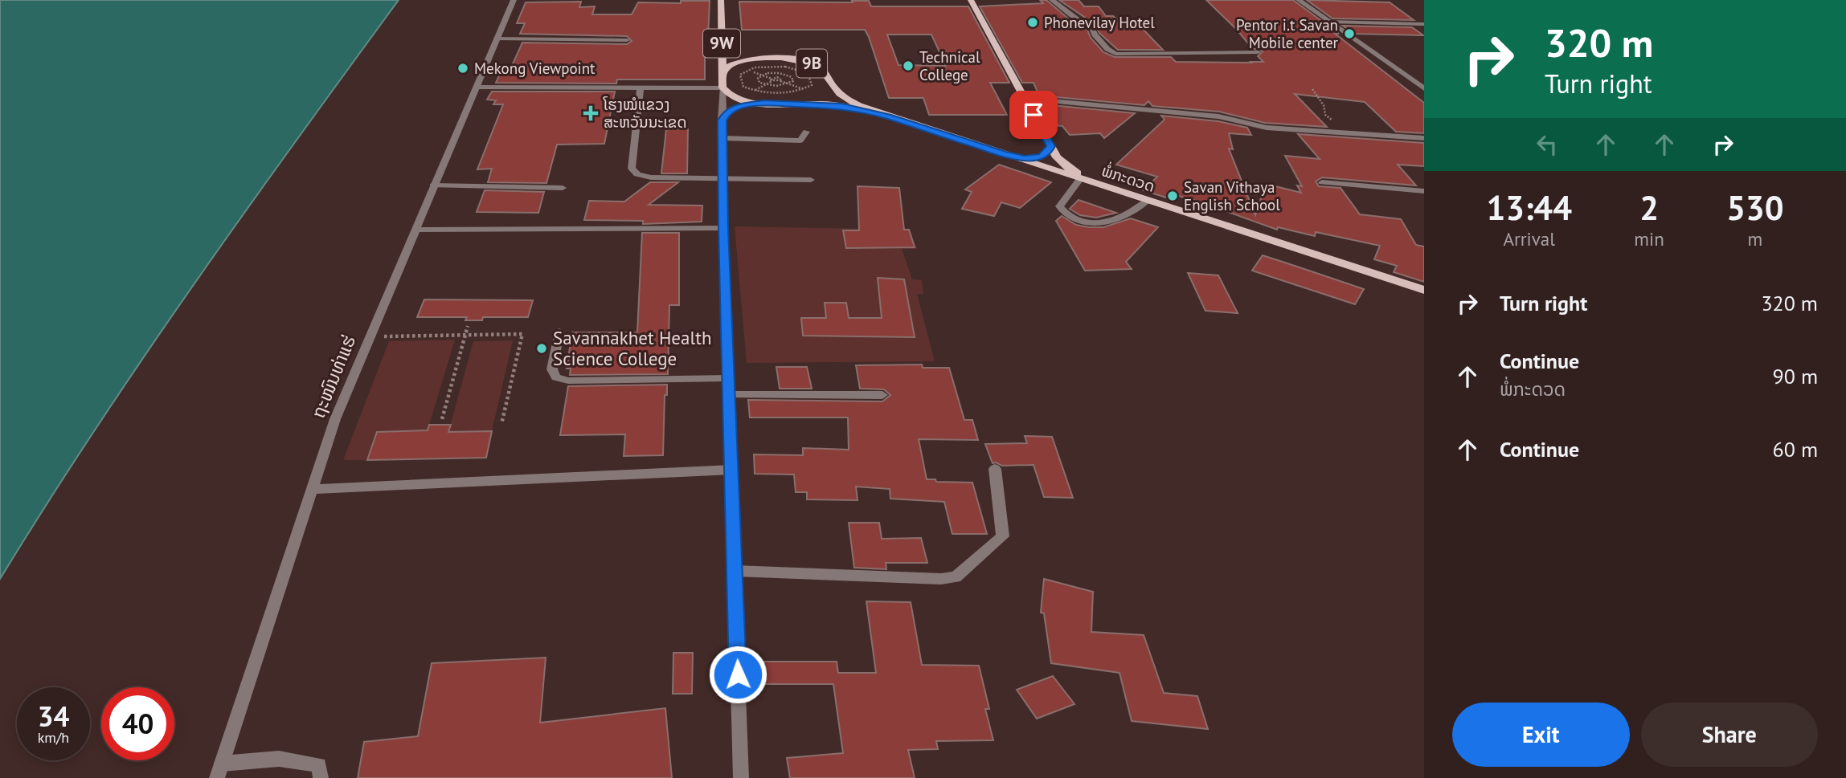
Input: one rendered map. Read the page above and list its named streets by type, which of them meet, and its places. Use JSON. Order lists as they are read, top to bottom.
{
  "streets": {
    "main road": ["9W", "9B", "ພໍ່ກະດວດ"],
    "street": ["ຖະໜົນທ່າແຮ່"]
  },
  "crossings": [
    ["9W", "9B"],
    ["9B", "ພໍ່ກະດວດ"]
  ],
  "places": {
    "other": [
      "Phonevilay Hotel",
      "Pentor i.t Savan Mobile center",
      "Technical College",
      "Mekong Viewpoint",
      "Savan Vithaya English School",
      "Savannakhet Health Science College"
    ],
    "health": ["ໂຮງໝໍແຂວງ ສະຫວັນນະເຂດ"]
  },
  "page": {
    "turn": ["320 m", "Turn right"],
    "eta": [
      "13:44",
      "Arrival",
      "2",
      "min",
      "530",
      "m"
    ],
    "list": [
      {
        "name": "Turn right",
        "value": "320 m"
      },
      {
        "name": "Continue",
        "note": "ພໍ່ກະດວດ",
        "value": "90 m"
      },
      {
        "name": "Continue",
        "value": "60 m"
      }
    ],
    "speed": "34 km/h",
    "limit": "40",
    "buttons": ["Exit", "Share"]
  }
}
